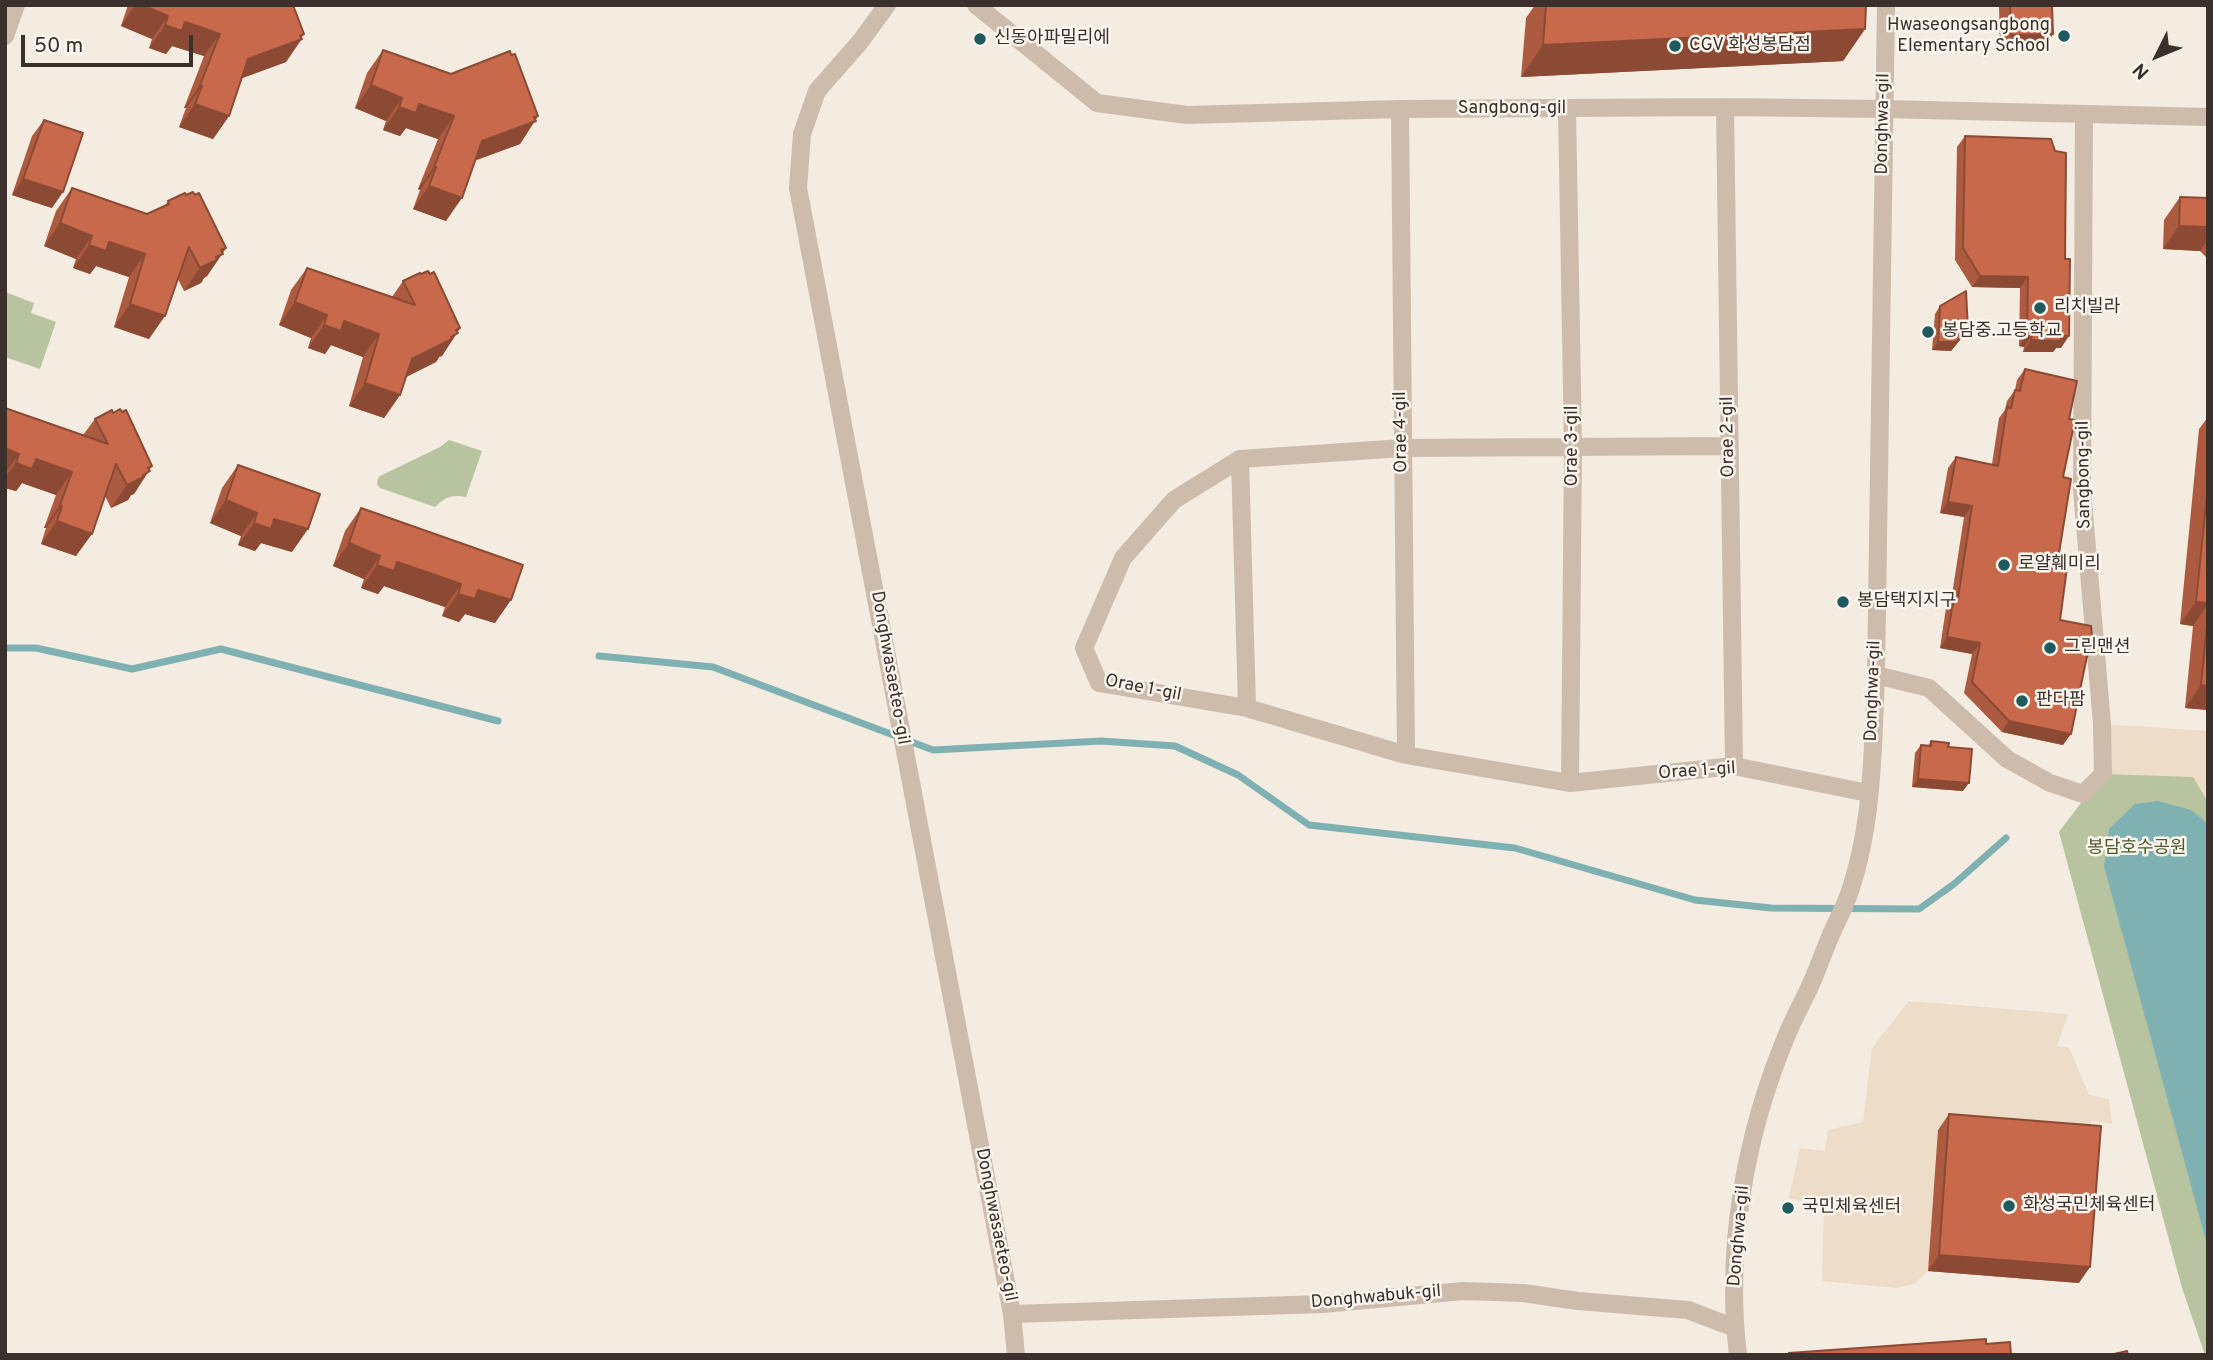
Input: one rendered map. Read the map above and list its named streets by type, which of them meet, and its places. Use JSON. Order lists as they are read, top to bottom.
{
  "streets": {
    "street": [
      "Sangbong-gil",
      "Donghwa-gil",
      "Orae 4-gil",
      "Orae 2-gil",
      "Orae 3-gil",
      "Donghwasaeteo-gil",
      "Orae 1-gil",
      "Donghwabuk-gil"
    ]
  },
  "crossings": [
    ["Sangbong-gil", "Donghwa-gil"],
    ["Sangbong-gil", "Orae 4-gil"],
    ["Sangbong-gil", "Orae 2-gil"],
    ["Sangbong-gil", "Orae 3-gil"],
    ["Donghwa-gil", "Orae 1-gil"],
    ["Donghwa-gil", "Donghwabuk-gil"],
    ["Orae 4-gil", "Orae 1-gil"],
    ["Orae 2-gil", "Orae 1-gil"],
    ["Orae 3-gil", "Orae 1-gil"],
    ["Donghwasaeteo-gil", "Donghwabuk-gil"]
  ],
  "parks": ["봉담호수공원"],
  "places": [
    "Hwaseongsangbong Elementary School",
    "신동아파밀리에",
    "CGV 화성봉담점",
    "리치빌라",
    "봉담중.고등학교",
    "로얄훼미리",
    "봉담택지지구",
    "그린맨션",
    "판다팜",
    "화성국민체육센터",
    "국민체육센터"
  ],
  "scale_bar": "50 m",
  "north": "bottom left"
}
